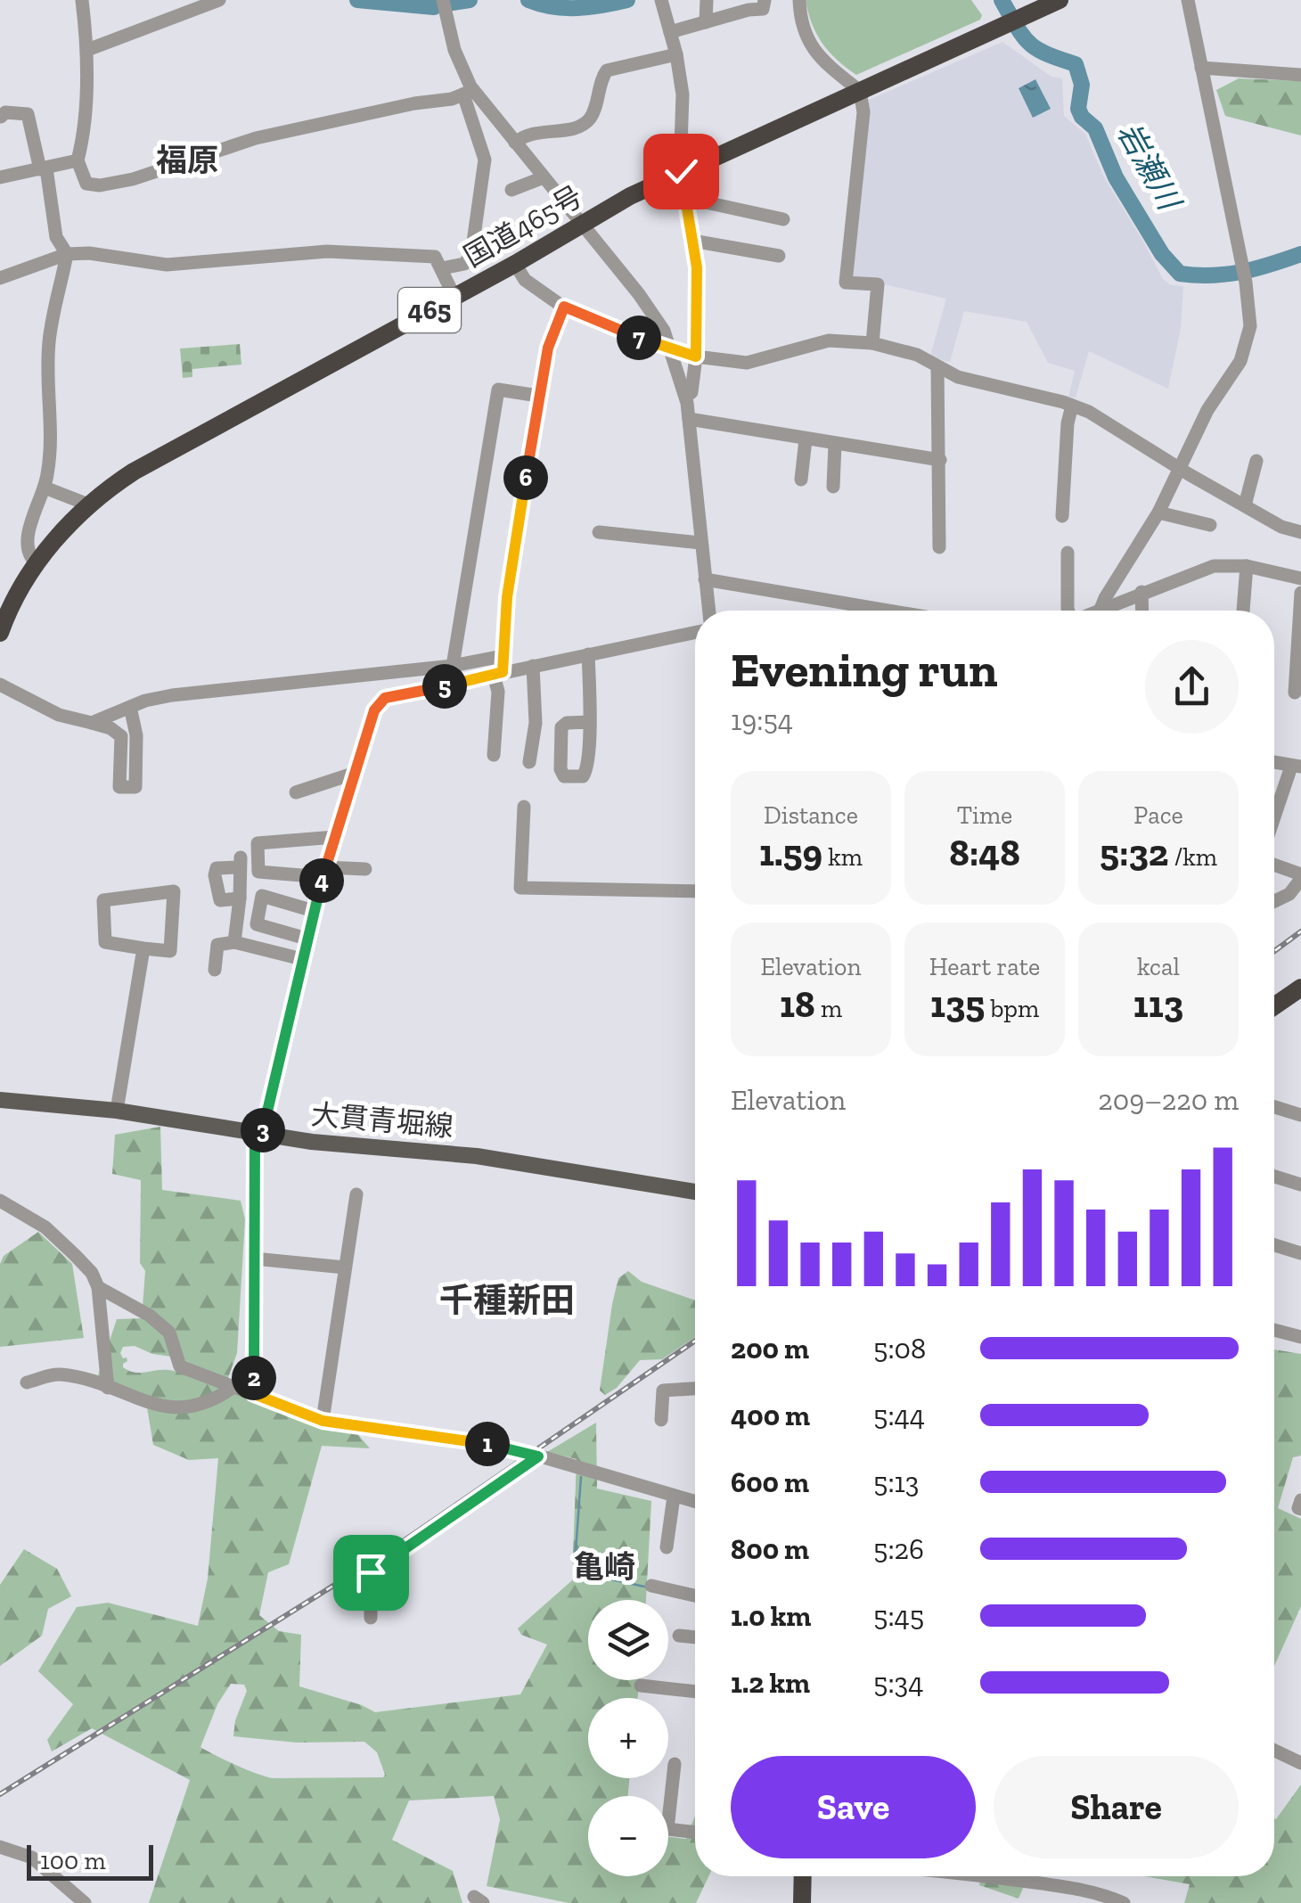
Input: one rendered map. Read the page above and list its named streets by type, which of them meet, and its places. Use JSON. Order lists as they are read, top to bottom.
{
  "streets": {
    "highway": ["国道465号", "465"],
    "main road": ["大貫青堀線"]
  },
  "districts": ["福原", "千種新田", "亀崎"],
  "water": ["岩瀬川"],
  "scale_bar": "100 m",
  "page": {
    "pins": [
      "7",
      "6",
      "5",
      "4",
      "3",
      "2",
      "1"
    ],
    "heading": ["Evening run", "19:54"],
    "stats": [
      ["Distance", "1.59 km"],
      ["Time", "8:48"],
      ["Pace", "5:32 /km"],
      ["Elevation", "18 m"],
      ["Heart rate", "135 bpm"],
      ["kcal", "113"]
    ],
    "chart": ["Elevation", "209–220 m"],
    "list": [
      {
        "name": "200 m",
        "note": "5:08"
      },
      {
        "name": "400 m",
        "note": "5:44"
      },
      {
        "name": "600 m",
        "note": "5:13"
      },
      {
        "name": "800 m",
        "note": "5:26"
      },
      {
        "name": "1.0 km",
        "note": "5:45"
      },
      {
        "name": "1.2 km",
        "note": "5:34"
      }
    ],
    "map_buttons": ["+", "−"],
    "buttons": ["Save", "Share"],
    "scale": "100 m"
  }
}
